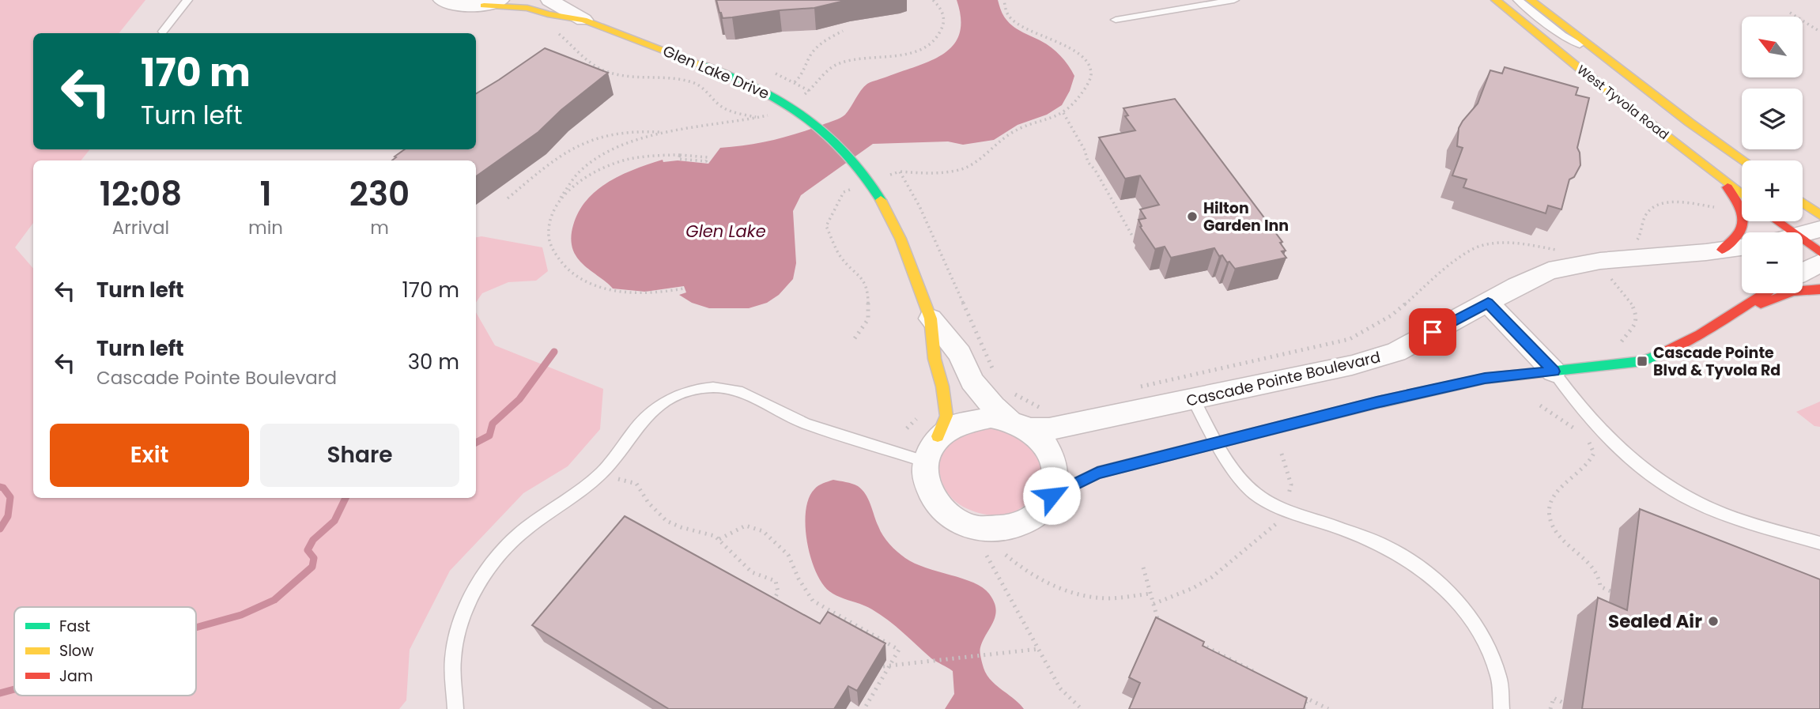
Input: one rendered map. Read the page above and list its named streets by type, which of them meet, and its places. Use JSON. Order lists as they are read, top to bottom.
{
  "streets": {
    "street": ["Glen Lake Drive", "West Tyvola Road", "Cascade Pointe Boulevard"]
  },
  "crossings": [
    ["Glen Lake Drive", "Cascade Pointe Boulevard"]
  ],
  "water": ["Glen Lake"],
  "places": {
    "other": ["Hilton Garden Inn", "Sealed Air"],
    "transit": ["Cascade Pointe Blvd & Tyvola Rd"]
  },
  "legend": ["Fast", "Slow", "Jam"],
  "north": "top left",
  "page": {
    "map_buttons": ["+", "−"],
    "turn": ["170 m", "Turn left"],
    "eta": [
      "12:08",
      "Arrival",
      "1",
      "min",
      "230",
      "m"
    ],
    "list": [
      {
        "name": "Turn left",
        "value": "170 m"
      },
      {
        "name": "Turn left",
        "note": "Cascade Pointe Boulevard",
        "value": "30 m"
      }
    ],
    "buttons": ["Exit", "Share"]
  }
}
